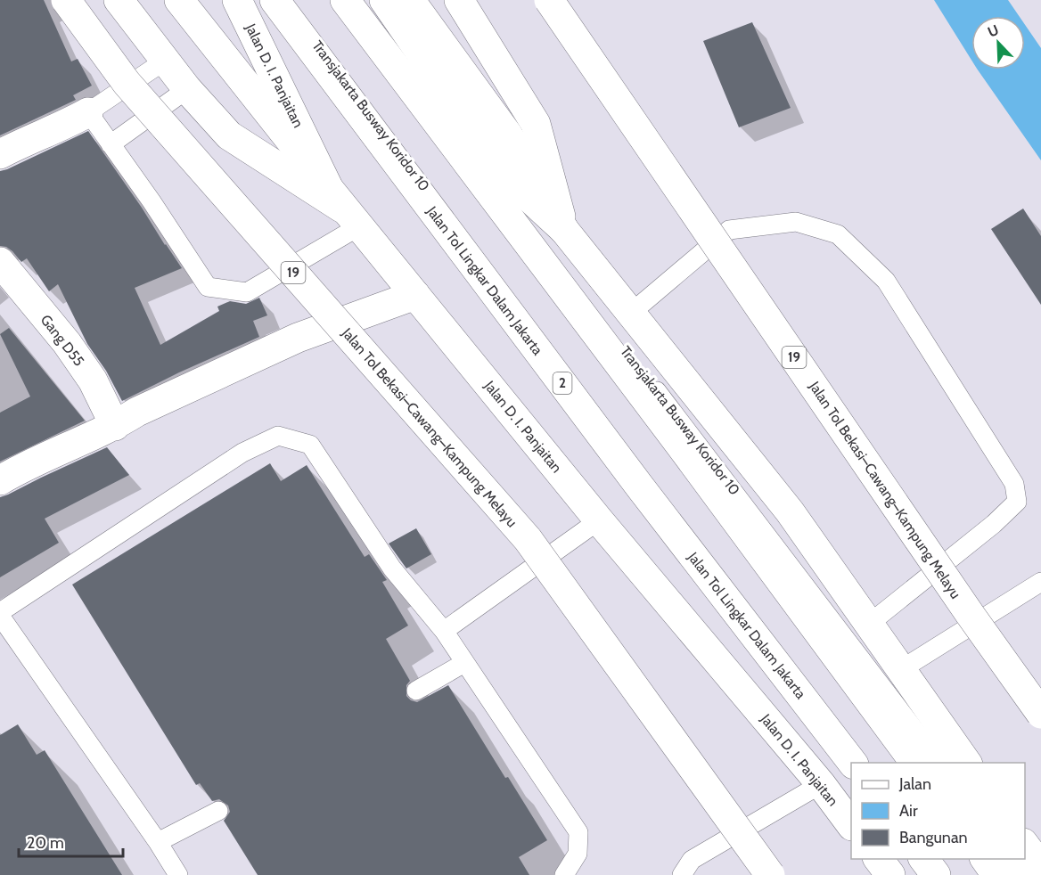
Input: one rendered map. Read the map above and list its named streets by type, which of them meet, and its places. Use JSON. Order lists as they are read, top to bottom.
{
  "streets": {
    "main road": [
      "Jalan D. I. Panjaitan",
      "19",
      "Jalan Tol Lingkar Dalam Jakarta",
      "Gang D55",
      "2",
      "Jalan Tol Bekasi–Cawang–Kampung Melayu"
    ],
    "lane": ["Transjakarta Busway Koridor 10"]
  },
  "legend": ["Jalan", "Air", "Bangunan"],
  "scale_bar": "20 m",
  "north": "top left"
}
